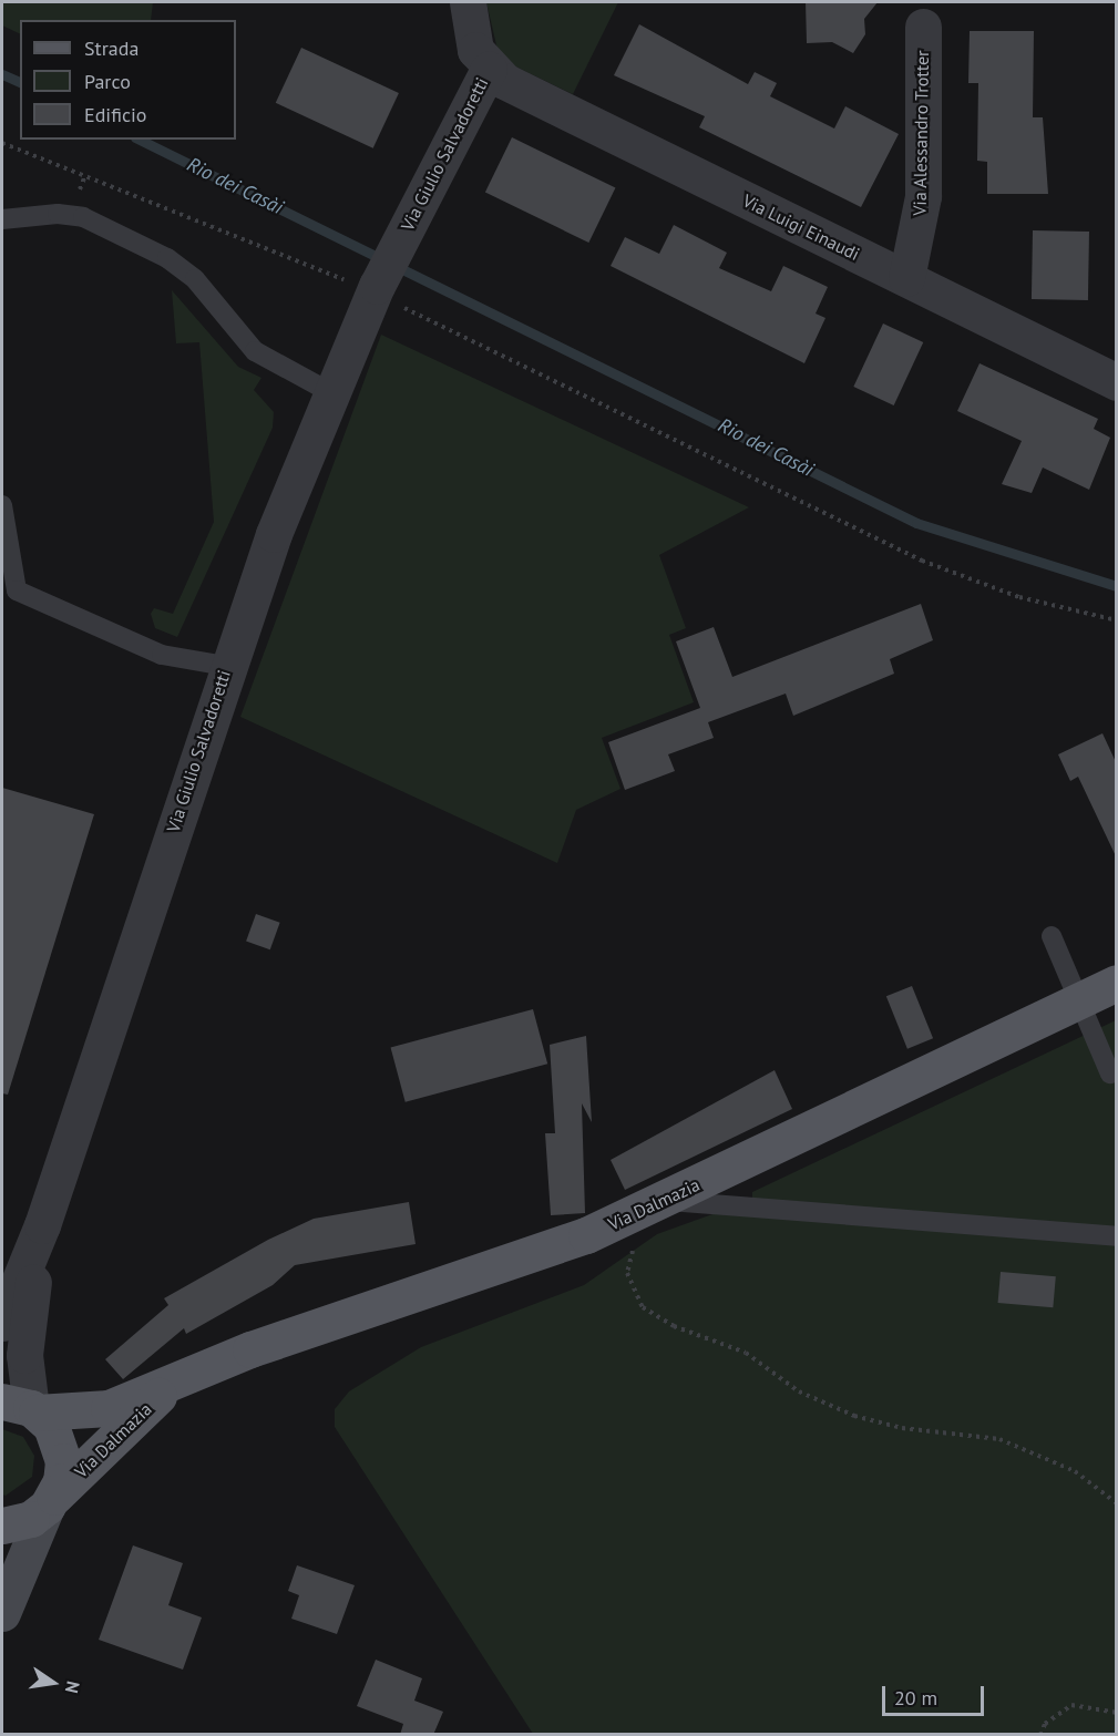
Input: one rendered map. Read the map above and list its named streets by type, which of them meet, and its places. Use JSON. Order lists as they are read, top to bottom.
{
  "streets": {
    "main road": ["Via Dalmazia"],
    "street": ["Via Alessandro Trotter", "Via Giulio Salvadoretti", "Via Luigi Einaudi"]
  },
  "crossings": [
    ["Via Alessandro Trotter", "Via Luigi Einaudi"],
    ["Via Giulio Salvadoretti", "Via Luigi Einaudi"],
    ["Via Giulio Salvadoretti", "Via Dalmazia"]
  ],
  "water": ["Rio dei Casài"],
  "legend": ["Strada", "Parco", "Edificio"],
  "scale_bar": "20 m",
  "north": "right"
}
